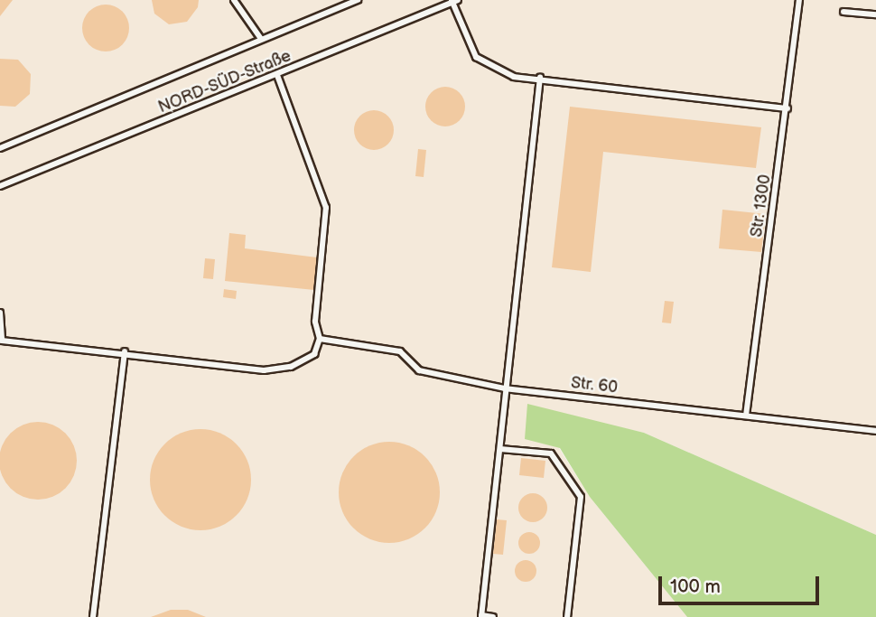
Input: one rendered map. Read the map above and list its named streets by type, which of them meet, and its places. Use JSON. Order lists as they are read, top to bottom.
{
  "streets": {
    "lane": ["NORD-SÜD-Straße", "Str. 1300", "Str. 60"]
  },
  "crossings": [
    ["Str. 1300", "Str. 60"]
  ],
  "scale_bar": "100 m"
}
